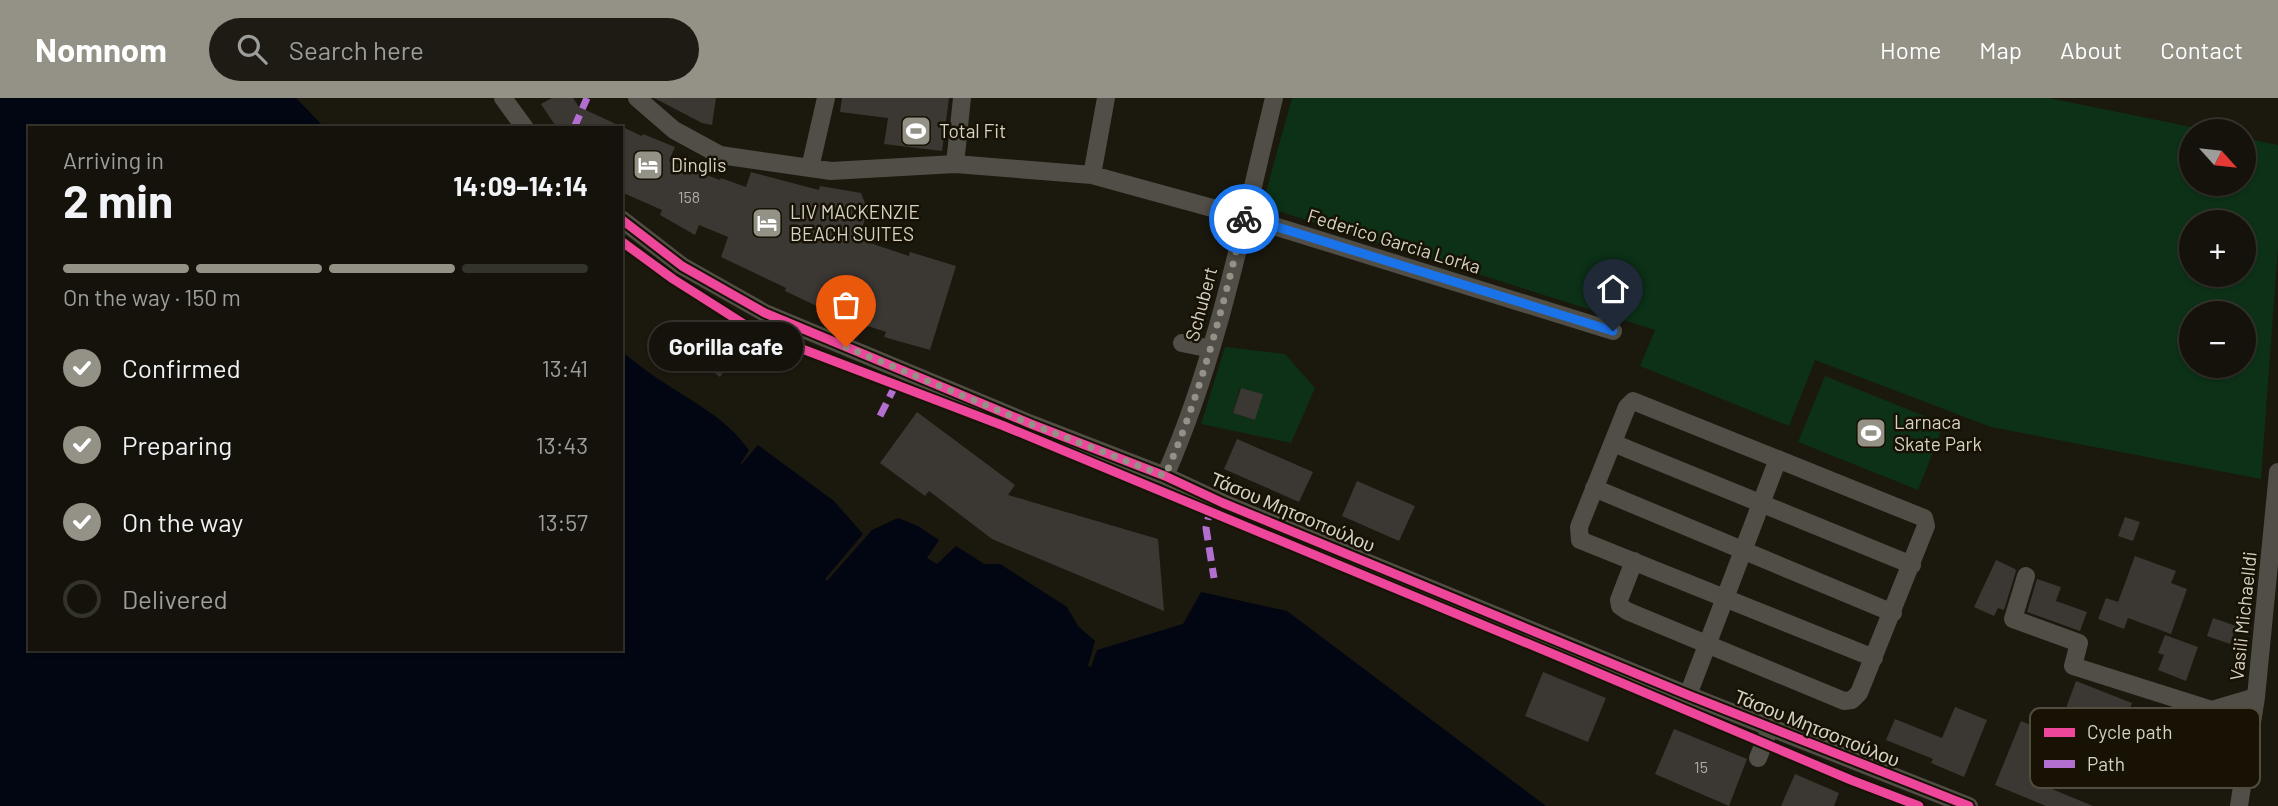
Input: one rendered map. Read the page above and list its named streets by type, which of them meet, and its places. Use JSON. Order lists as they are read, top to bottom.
{
  "streets": {
    "street": [
      "Federico Garcia Lorka",
      "Schubert",
      "Τάσου Μητσοπούλου",
      "Vasili MichaelIdi"
    ]
  },
  "crossings": [
    ["Federico Garcia Lorka", "Schubert"],
    ["Schubert", "Τάσου Μητσοπούλου"]
  ],
  "places": {
    "sports": ["Total Fit", "Larnaca Skate Park"],
    "hotel": ["Dinglis", "LIV MACKENZIE BEACH SUITES"],
    "other": ["Gorilla cafe"]
  },
  "house_numbers": ["158", "15"],
  "legend": ["Cycle path", "Path"],
  "north": "bottom right",
  "page": {
    "header": "Nomnom",
    "search": "Search here",
    "nav": [
      "Home",
      "Map",
      "About",
      "Contact"
    ],
    "map_buttons": ["+", "−"],
    "heading": ["2 min", "Arriving in", "14:09–14:14"],
    "bar": "On the way · 150 m",
    "bubble": "Gorilla cafe",
    "list": [
      ["Confirmed", "13:41"],
      ["Preparing", "13:43"],
      ["On the way", "13:57"],
      "Delivered"
    ]
  }
}
